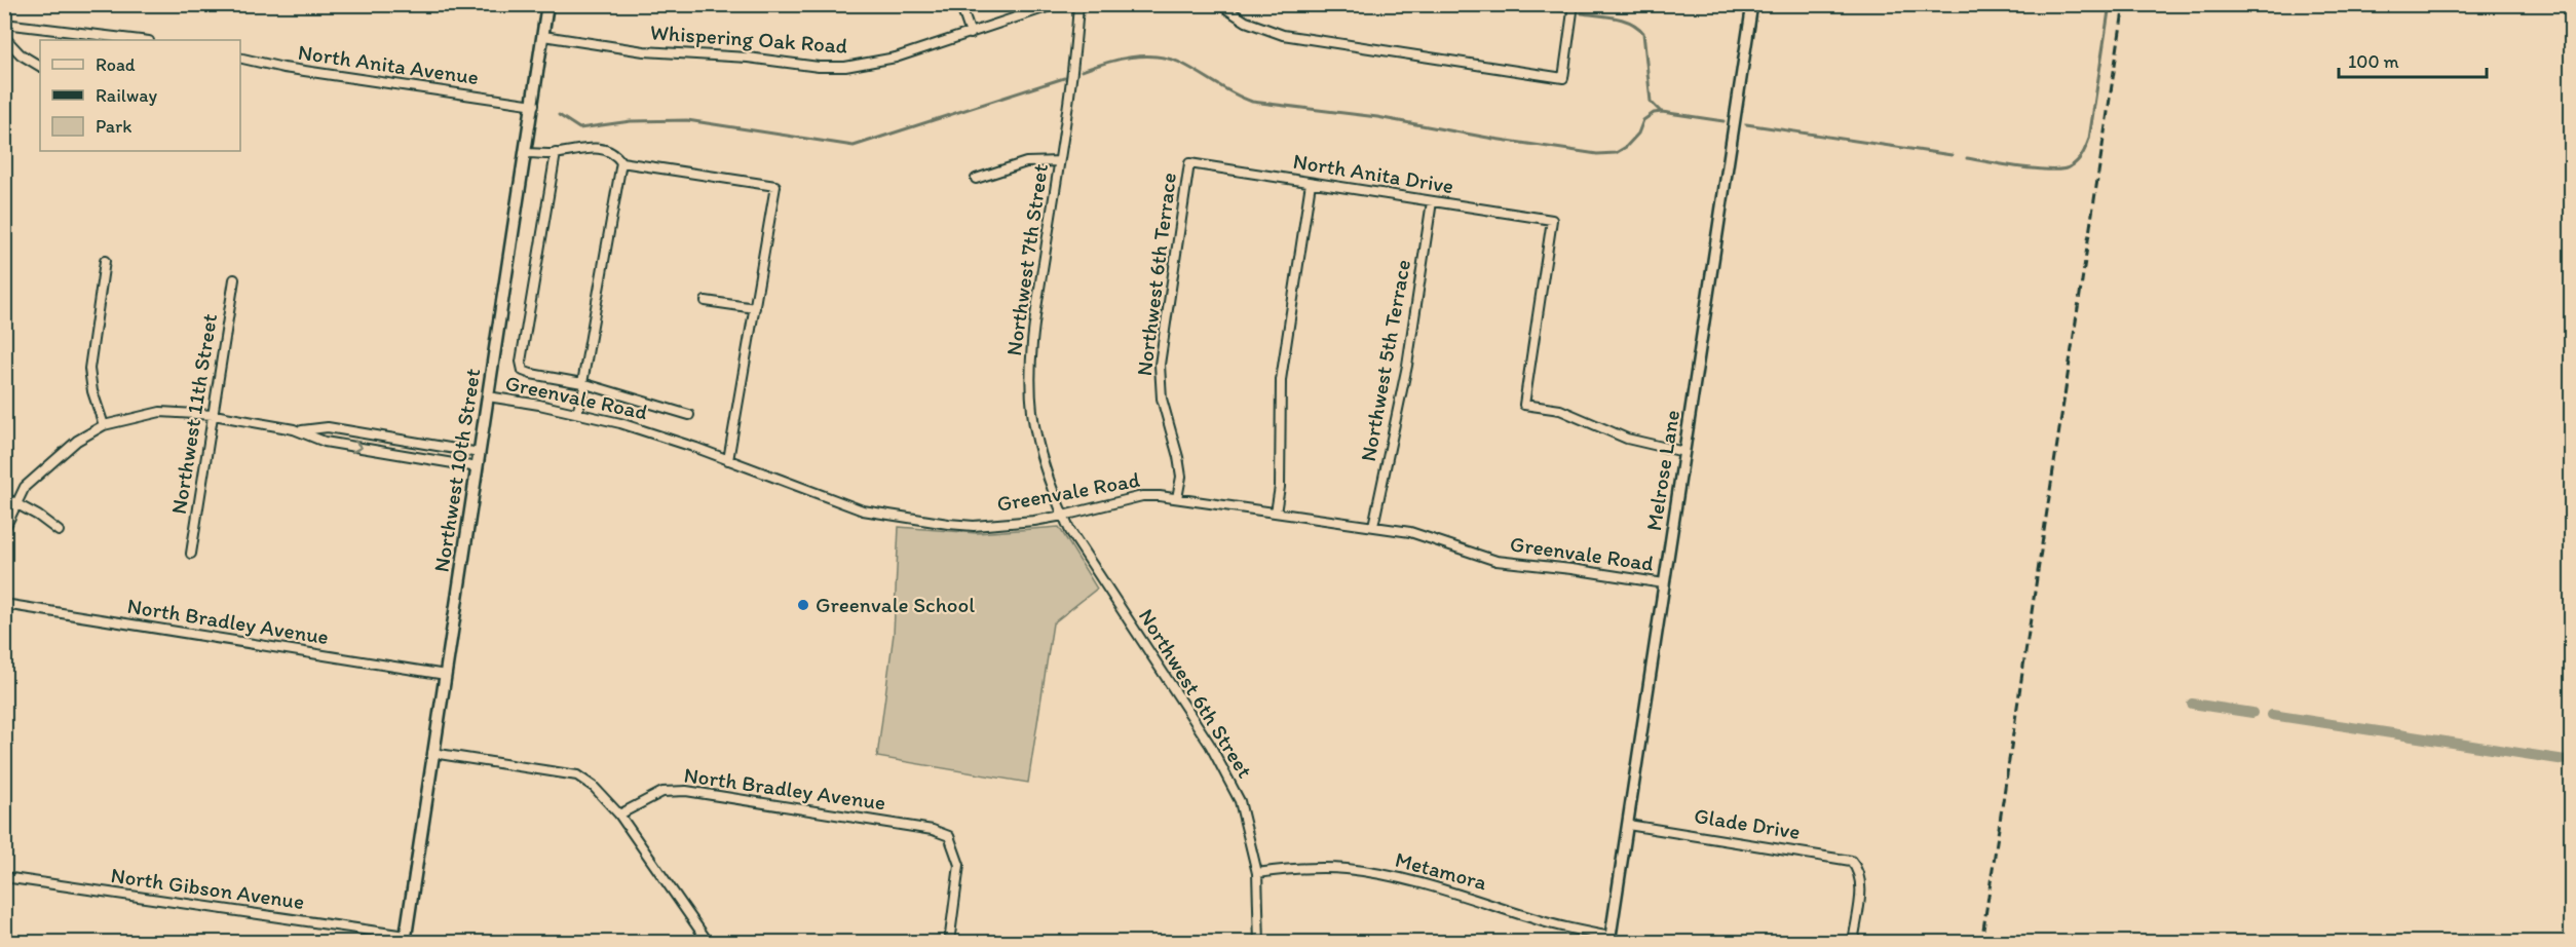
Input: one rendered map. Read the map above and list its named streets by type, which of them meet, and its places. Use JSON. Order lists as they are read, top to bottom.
{
  "streets": {
    "main road": ["Northwest 10th Street"],
    "street": [
      "Whispering Oak Road",
      "North Anita Avenue",
      "North Anita Drive",
      "Northwest 7th Street",
      "Northwest 6th Terrace",
      "Northwest 5th Terrace",
      "Greenvale Road",
      "Northwest 11th Street",
      "Melrose Lane",
      "North Bradley Avenue",
      "Northwest 6th Street",
      "Glade Drive",
      "Metamora",
      "North Gibson Avenue"
    ]
  },
  "crossings": [
    ["Whispering Oak Road", "Northwest 10th Street"],
    ["North Anita Avenue", "Northwest 10th Street"],
    ["North Anita Drive", "Northwest 6th Terrace"],
    ["North Anita Drive", "Northwest 5th Terrace"],
    ["North Anita Drive", "Melrose Lane"],
    ["Northwest 7th Street", "Greenvale Road"],
    ["Northwest 7th Street", "Northwest 6th Street"],
    ["Northwest 6th Terrace", "Greenvale Road"],
    ["Northwest 5th Terrace", "Greenvale Road"],
    ["Greenvale Road", "Northwest 10th Street"],
    ["Greenvale Road", "Melrose Lane"],
    ["Greenvale Road", "Northwest 6th Street"],
    ["Northwest 10th Street", "North Bradley Avenue"],
    ["Northwest 10th Street", "North Gibson Avenue"],
    ["Melrose Lane", "Glade Drive"],
    ["Melrose Lane", "Metamora"],
    ["Northwest 6th Street", "Metamora"]
  ],
  "places": ["Greenvale School"],
  "legend": ["Road", "Railway", "Park"],
  "scale_bar": "100 m"
}
